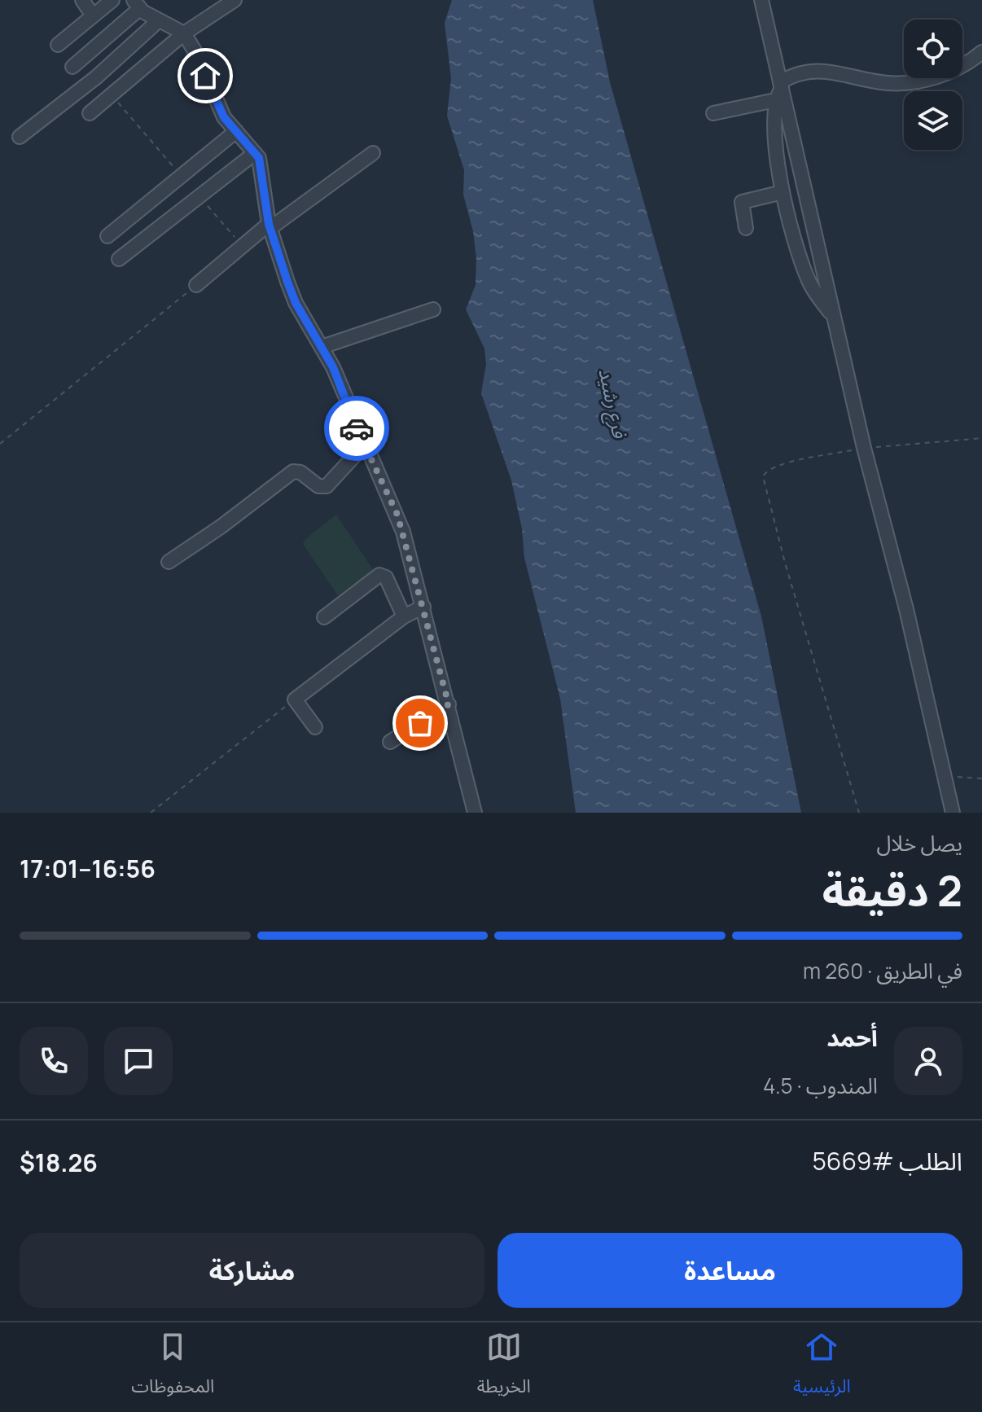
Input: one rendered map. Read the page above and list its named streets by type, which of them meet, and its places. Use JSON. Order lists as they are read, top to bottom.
{
  "water": ["فرع رشيد"],
  "page": {
    "heading": ["2 دقيقة", "يصل خلال", "16:56–17:01"],
    "panel": [
      "أحمد",
      "المندوب · 4.5",
      "الطلب #5669",
      "$18.26"
    ],
    "bar": "في الطريق · 260 m",
    "buttons": ["مساعدة", "مشاركة"],
    "tabs": ["الرئيسية", "الخريطة", "المحفوظات"]
  }
}
